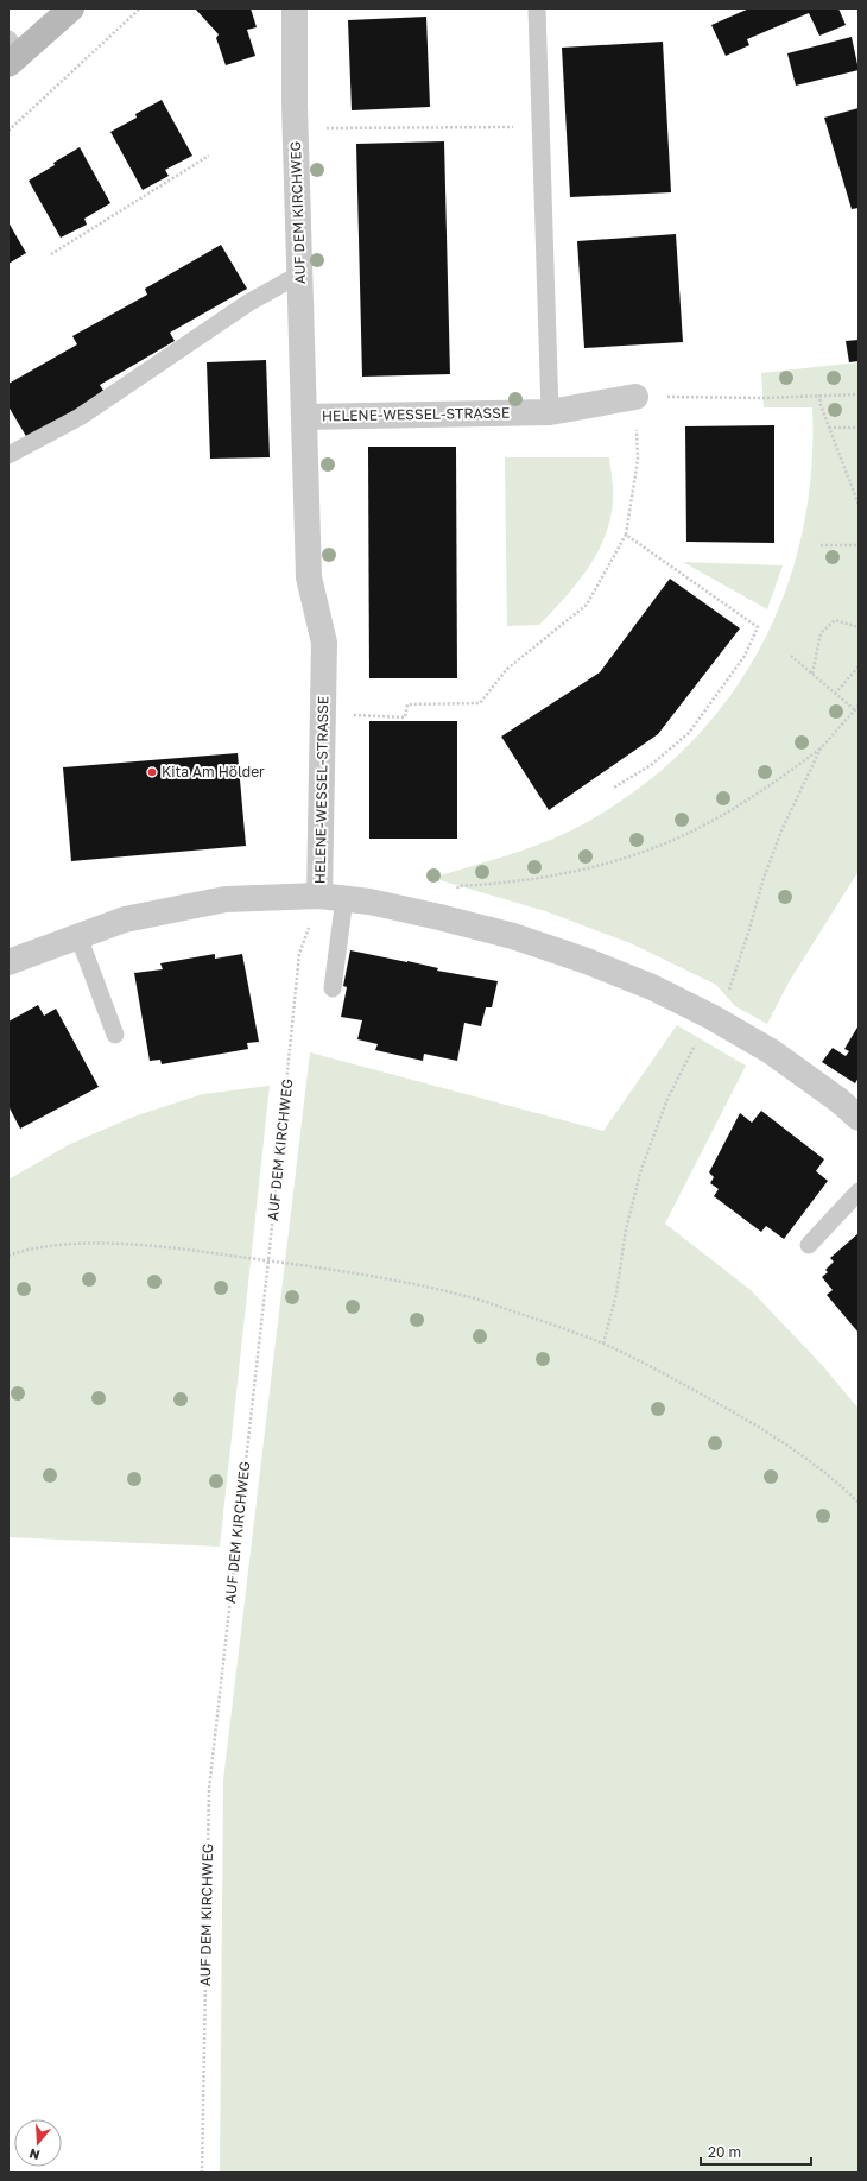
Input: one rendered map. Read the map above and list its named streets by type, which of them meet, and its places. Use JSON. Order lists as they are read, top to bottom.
{
  "streets": {
    "street": ["AUF DEM KIRCHWEG", "HELENE-WESSEL-STRASSE"]
  },
  "crossings": [
    ["AUF DEM KIRCHWEG", "HELENE-WESSEL-STRASSE"]
  ],
  "places": ["Kita Am Hölder"],
  "scale_bar": "20 m",
  "north": "bottom"
}
